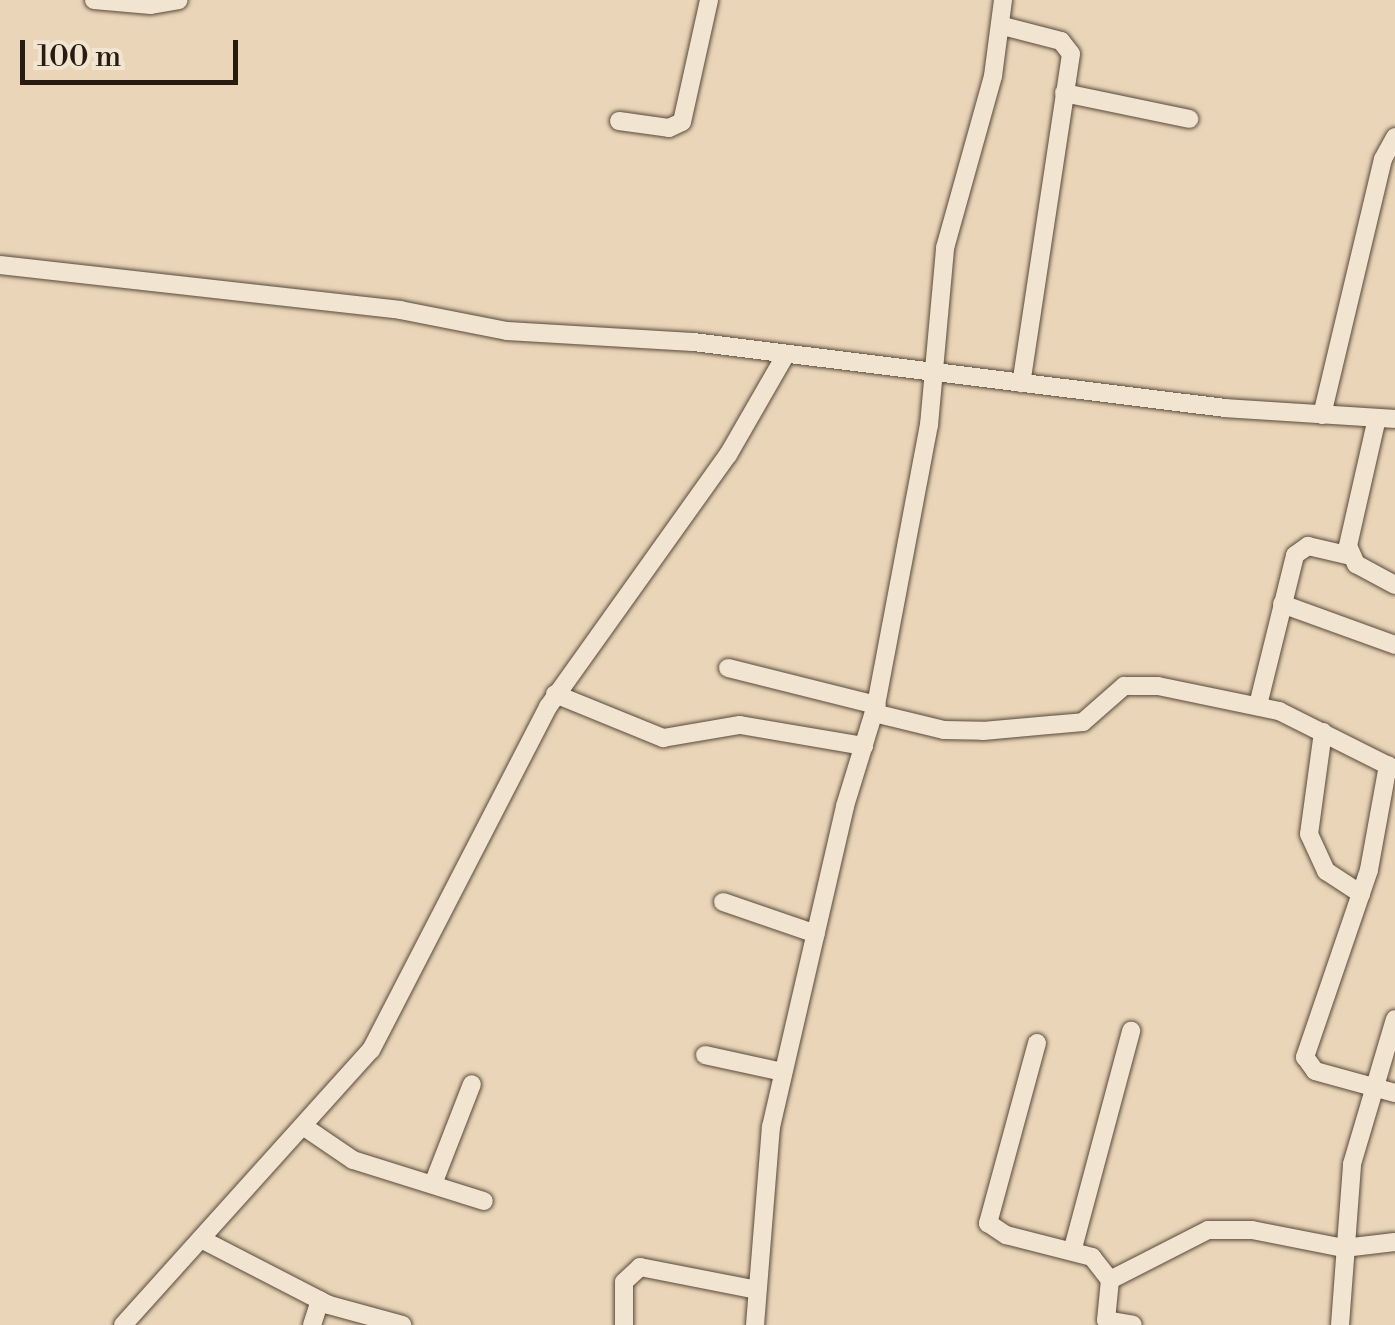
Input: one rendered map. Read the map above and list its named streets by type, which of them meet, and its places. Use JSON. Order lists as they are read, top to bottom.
{
  "scale_bar": "100 m"
}
